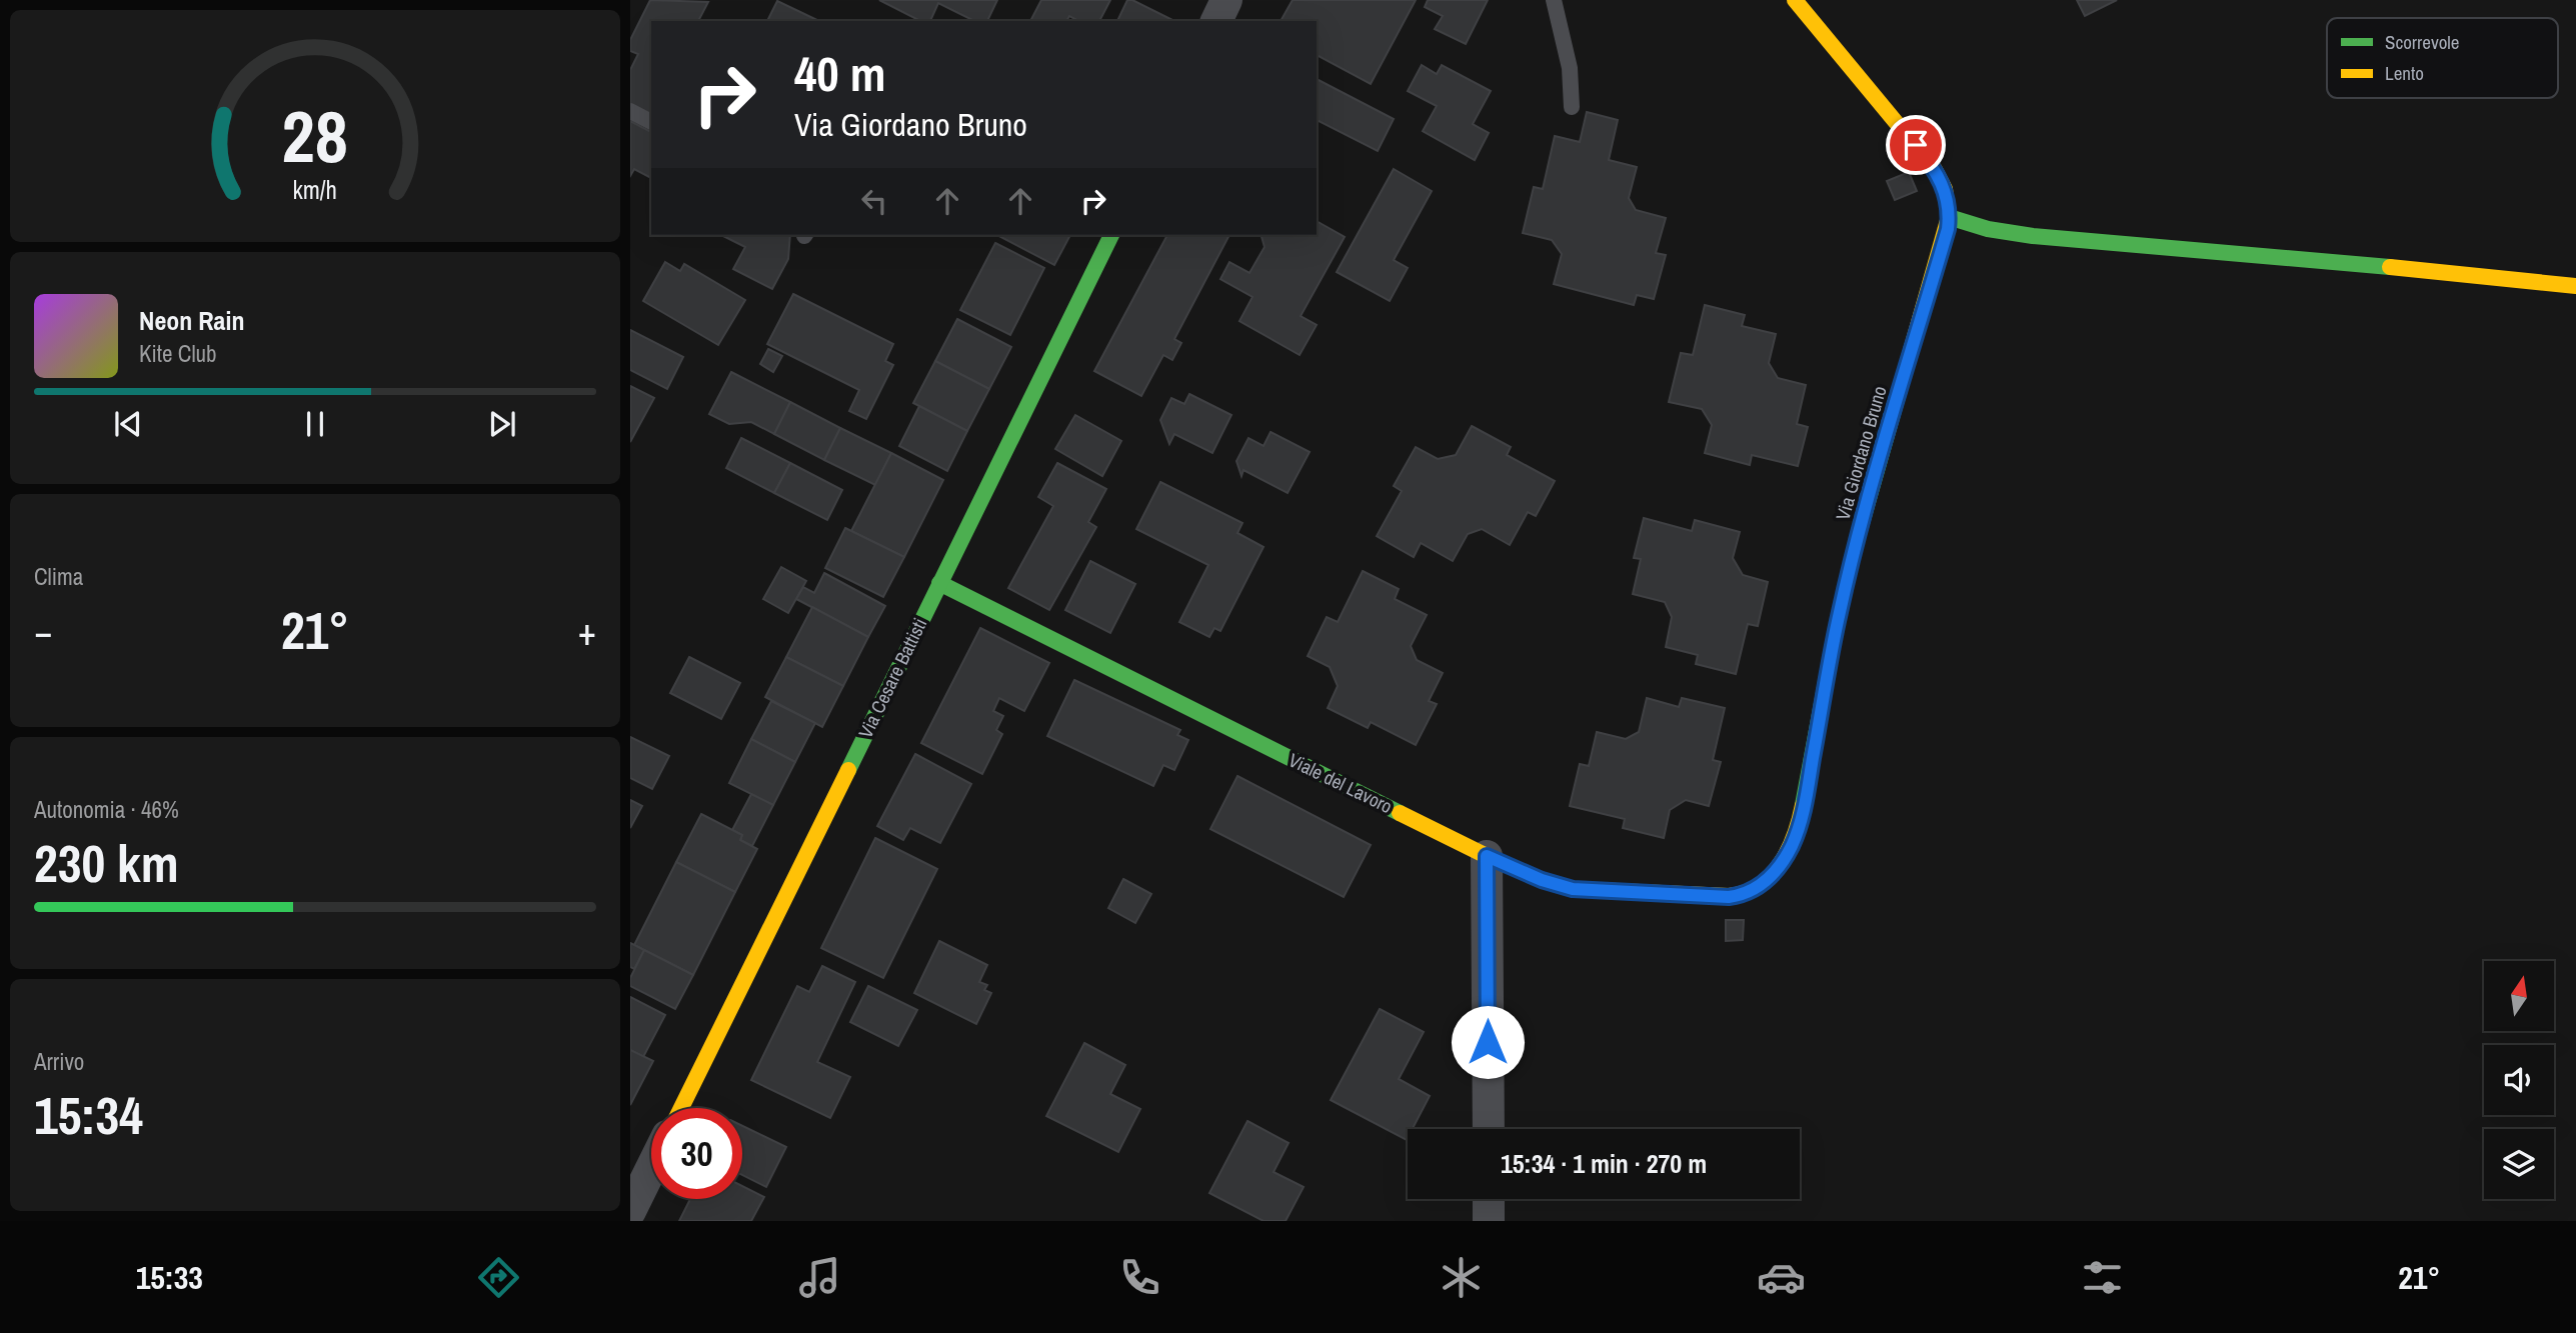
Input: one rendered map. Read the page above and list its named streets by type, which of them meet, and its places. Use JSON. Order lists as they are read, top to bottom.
{
  "streets": {
    "street": ["Via Giordano Bruno", "Via Cesare Battisti", "Viale del Lavoro"]
  },
  "crossings": [
    ["Via Giordano Bruno", "Viale del Lavoro"],
    ["Via Cesare Battisti", "Viale del Lavoro"]
  ],
  "legend": ["Scorrevole", "Lento"],
  "north": "top",
  "page": {
    "turn": ["40 m", "Via Giordano Bruno"],
    "song": ["Neon Rain", "Kite Club"],
    "tile": [
      "Clima",
      ["Autonomia · 46%", "230 km"],
      ["Arrivo", "15:34"]
    ],
    "heat": ["−", "21°", "+"],
    "limit": "30",
    "trip": "15:34 · 1 min · 270 m",
    "tabs": ["15:33", "21°"],
    "gauge": ["28", "km/h"]
  }
}
